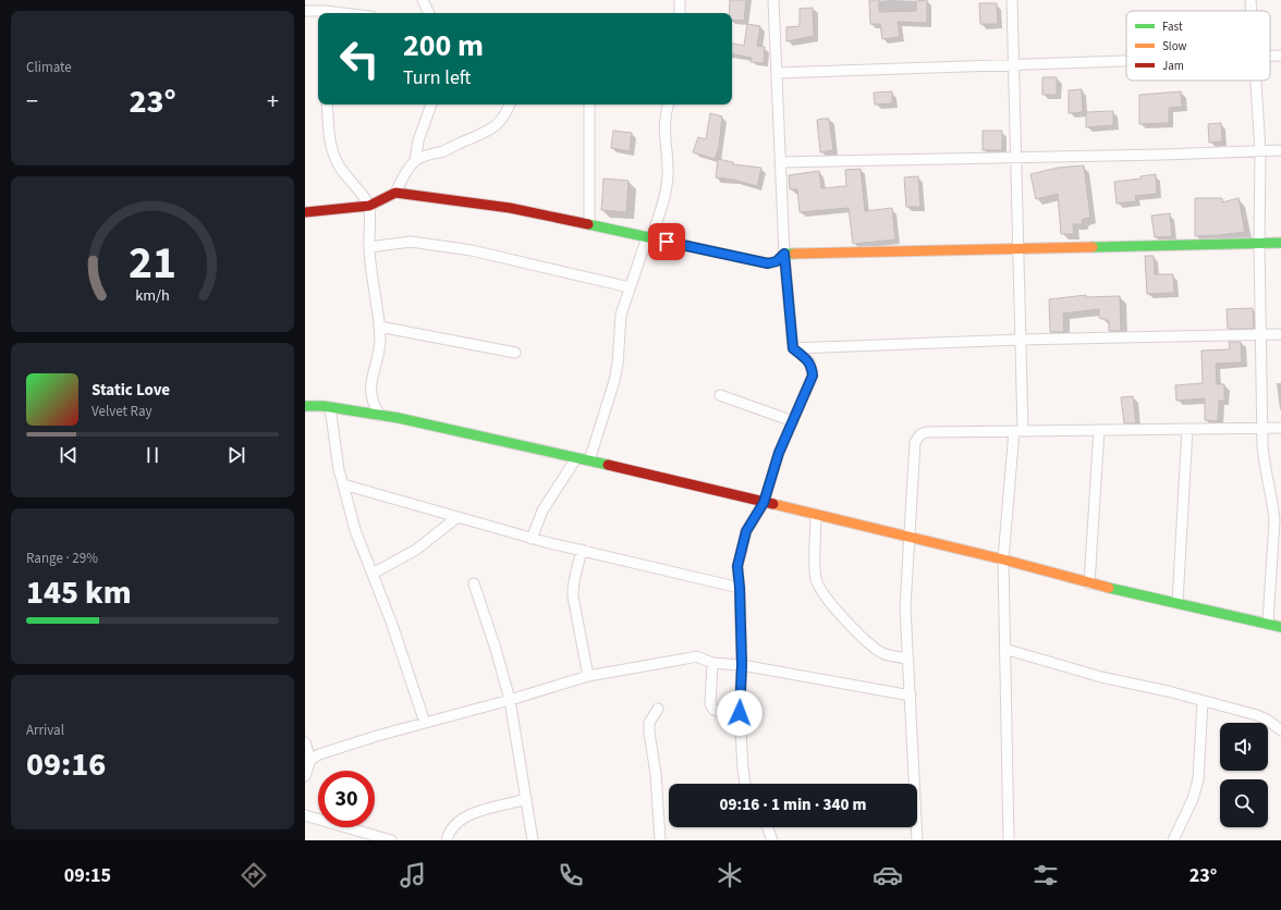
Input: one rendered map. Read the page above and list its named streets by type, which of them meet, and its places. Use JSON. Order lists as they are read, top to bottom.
{
  "legend": ["Fast", "Slow", "Jam"],
  "page": {
    "tile": [
      "Climate",
      ["Range · 29%", "145 km"],
      ["Arrival", "09:16"]
    ],
    "turn": ["200 m", "Turn left"],
    "heat": ["−", "23°", "+"],
    "song": ["Static Love", "Velvet Ray"],
    "limit": "30",
    "trip": "09:16 · 1 min · 340 m",
    "tabs": ["09:15", "23°"],
    "gauge": ["21", "km/h"]
  }
}
